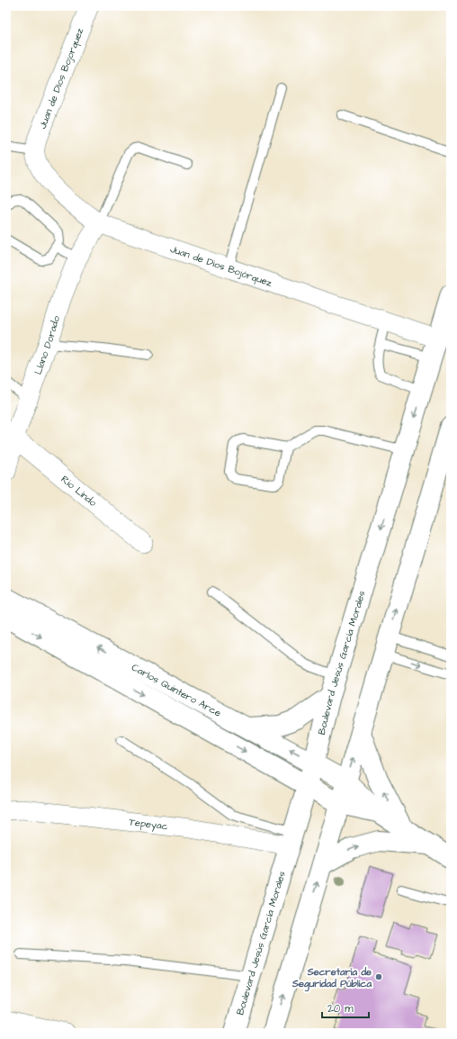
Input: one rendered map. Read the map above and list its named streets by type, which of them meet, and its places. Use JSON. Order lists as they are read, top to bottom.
{
  "streets": {
    "main road": ["Boulevard Jesús García Morales", "Carlos Quintero Arce"],
    "street": [
      "Juan de Dios Bojorquez",
      "Juan de Dios Bojórquez",
      "Llano Dorado",
      "Rio Lindo",
      "Tepeyac"
    ]
  },
  "crossings": [
    ["Juan de Dios Bojorquez", "Juan de Dios Bojórquez"],
    ["Juan de Dios Bojórquez", "Llano Dorado"],
    ["Juan de Dios Bojórquez", "Boulevard Jesús García Morales"],
    ["Llano Dorado", "Rio Lindo"],
    ["Boulevard Jesús García Morales", "Carlos Quintero Arce"],
    ["Boulevard Jesús García Morales", "Tepeyac"]
  ],
  "places": ["Secretaria de Seguridad Pública"],
  "scale_bar": "20 m"
}
